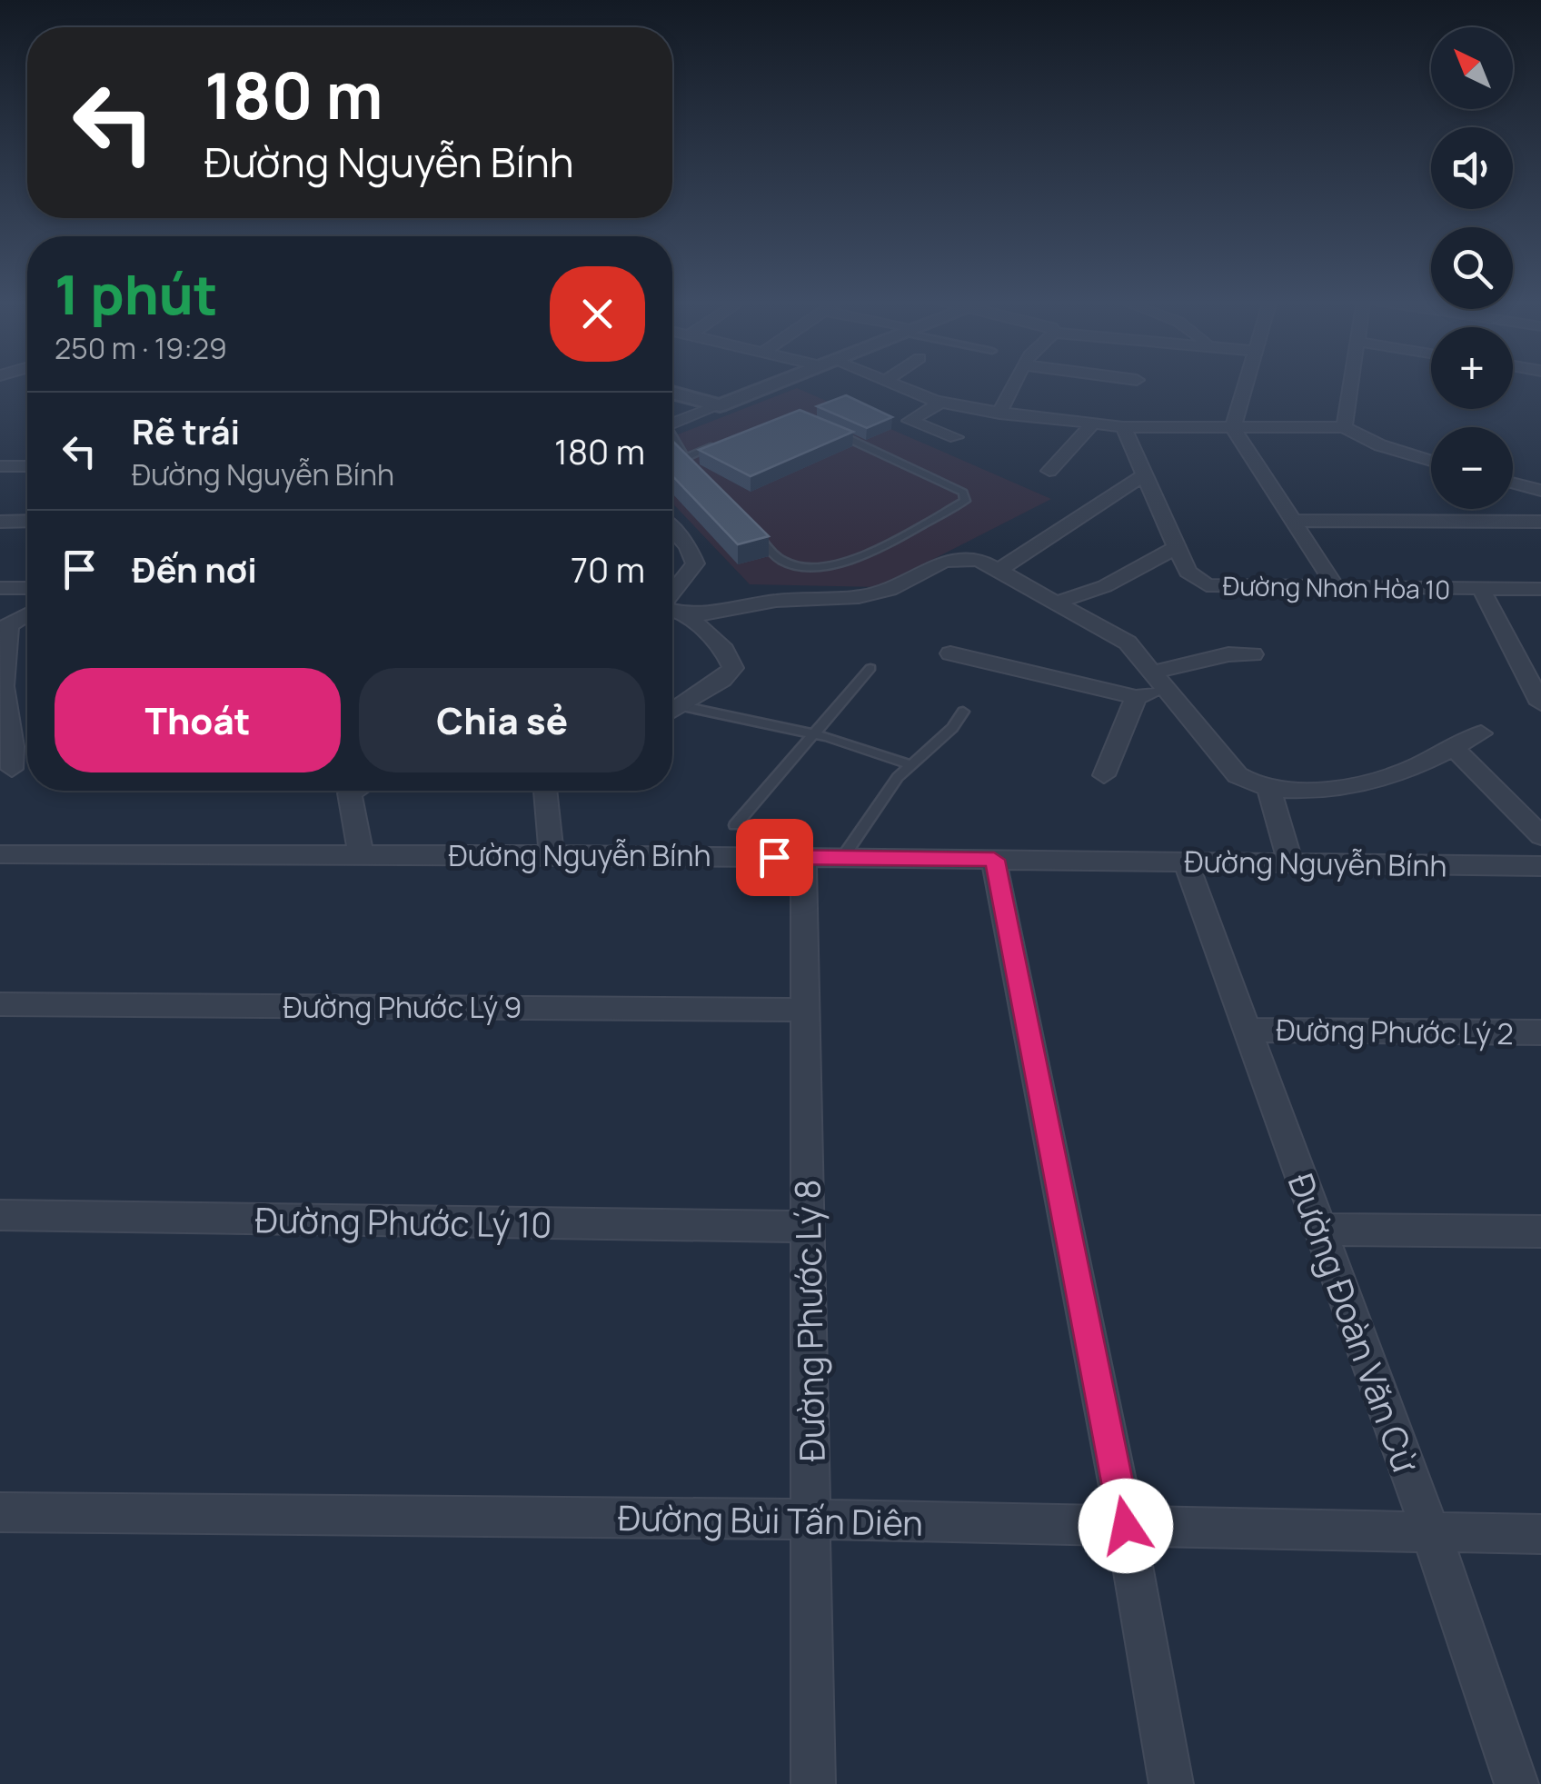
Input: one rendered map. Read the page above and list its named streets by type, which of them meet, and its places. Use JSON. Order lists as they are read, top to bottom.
{
  "streets": {
    "street": [
      "Đường Nhơn Hòa 10",
      "Đường Nguyễn Bính",
      "Đường Phước Lý 9",
      "Đường Phước Lý 2",
      "Đường Phước Lý 10",
      "Đường Phước Lý 8",
      "Đường Đoàn Văn Cừ",
      "Đường Bùi Tấn Diên"
    ]
  },
  "crossings": [
    ["Đường Nguyễn Bính", "Đường Phước Lý 8"],
    ["Đường Nguyễn Bính", "Đường Đoàn Văn Cừ"],
    ["Đường Phước Lý 9", "Đường Phước Lý 8"],
    ["Đường Phước Lý 2", "Đường Đoàn Văn Cừ"],
    ["Đường Phước Lý 10", "Đường Phước Lý 8"],
    ["Đường Phước Lý 8", "Đường Bùi Tấn Diên"],
    ["Đường Đoàn Văn Cừ", "Đường Bùi Tấn Diên"]
  ],
  "north": "top left",
  "page": {
    "map_buttons": ["+", "−"],
    "turn": ["180 m", "Đường Nguyễn Bính"],
    "heading": ["1 phút", "250 m · 19:29"],
    "list": [
      {
        "name": "Rẽ trái",
        "note": "Đường Nguyễn Bính",
        "value": "180 m"
      },
      {
        "name": "Đến nơi",
        "value": "70 m"
      }
    ],
    "buttons": ["Thoát", "Chia sẻ"]
  }
}
